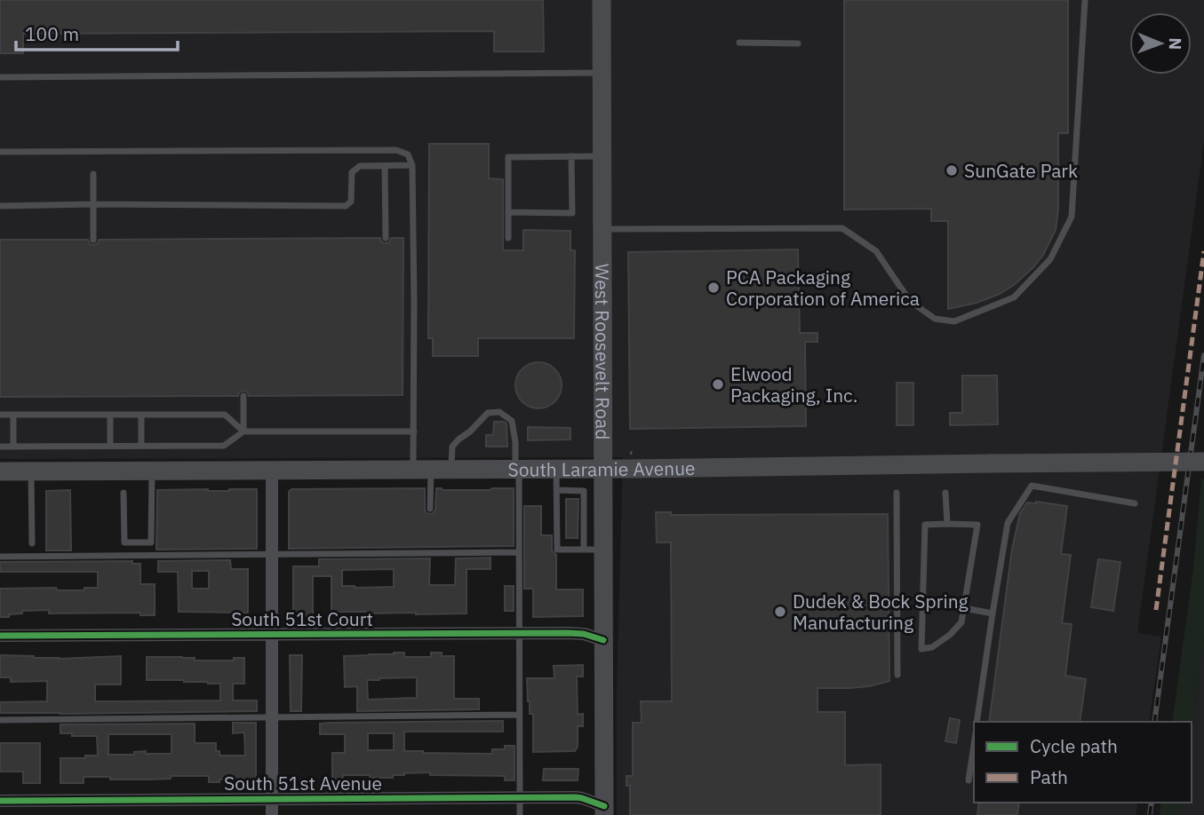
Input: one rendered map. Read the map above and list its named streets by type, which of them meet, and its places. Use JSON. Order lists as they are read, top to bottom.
{
  "streets": {
    "main road": ["West Roosevelt Road", "South Laramie Avenue"],
    "street": ["South 51st Court", "South 51st Avenue"]
  },
  "crossings": [
    ["West Roosevelt Road", "South Laramie Avenue"],
    ["West Roosevelt Road", "South 51st Court"],
    ["West Roosevelt Road", "South 51st Avenue"]
  ],
  "places": [
    "SunGate Park",
    "PCA Packaging Corporation of America",
    "Elwood Packaging, Inc.",
    "Dudek & Bock Spring Manufacturing"
  ],
  "legend": ["Cycle path", "Path"],
  "scale_bar": "100 m",
  "north": "right"
}
